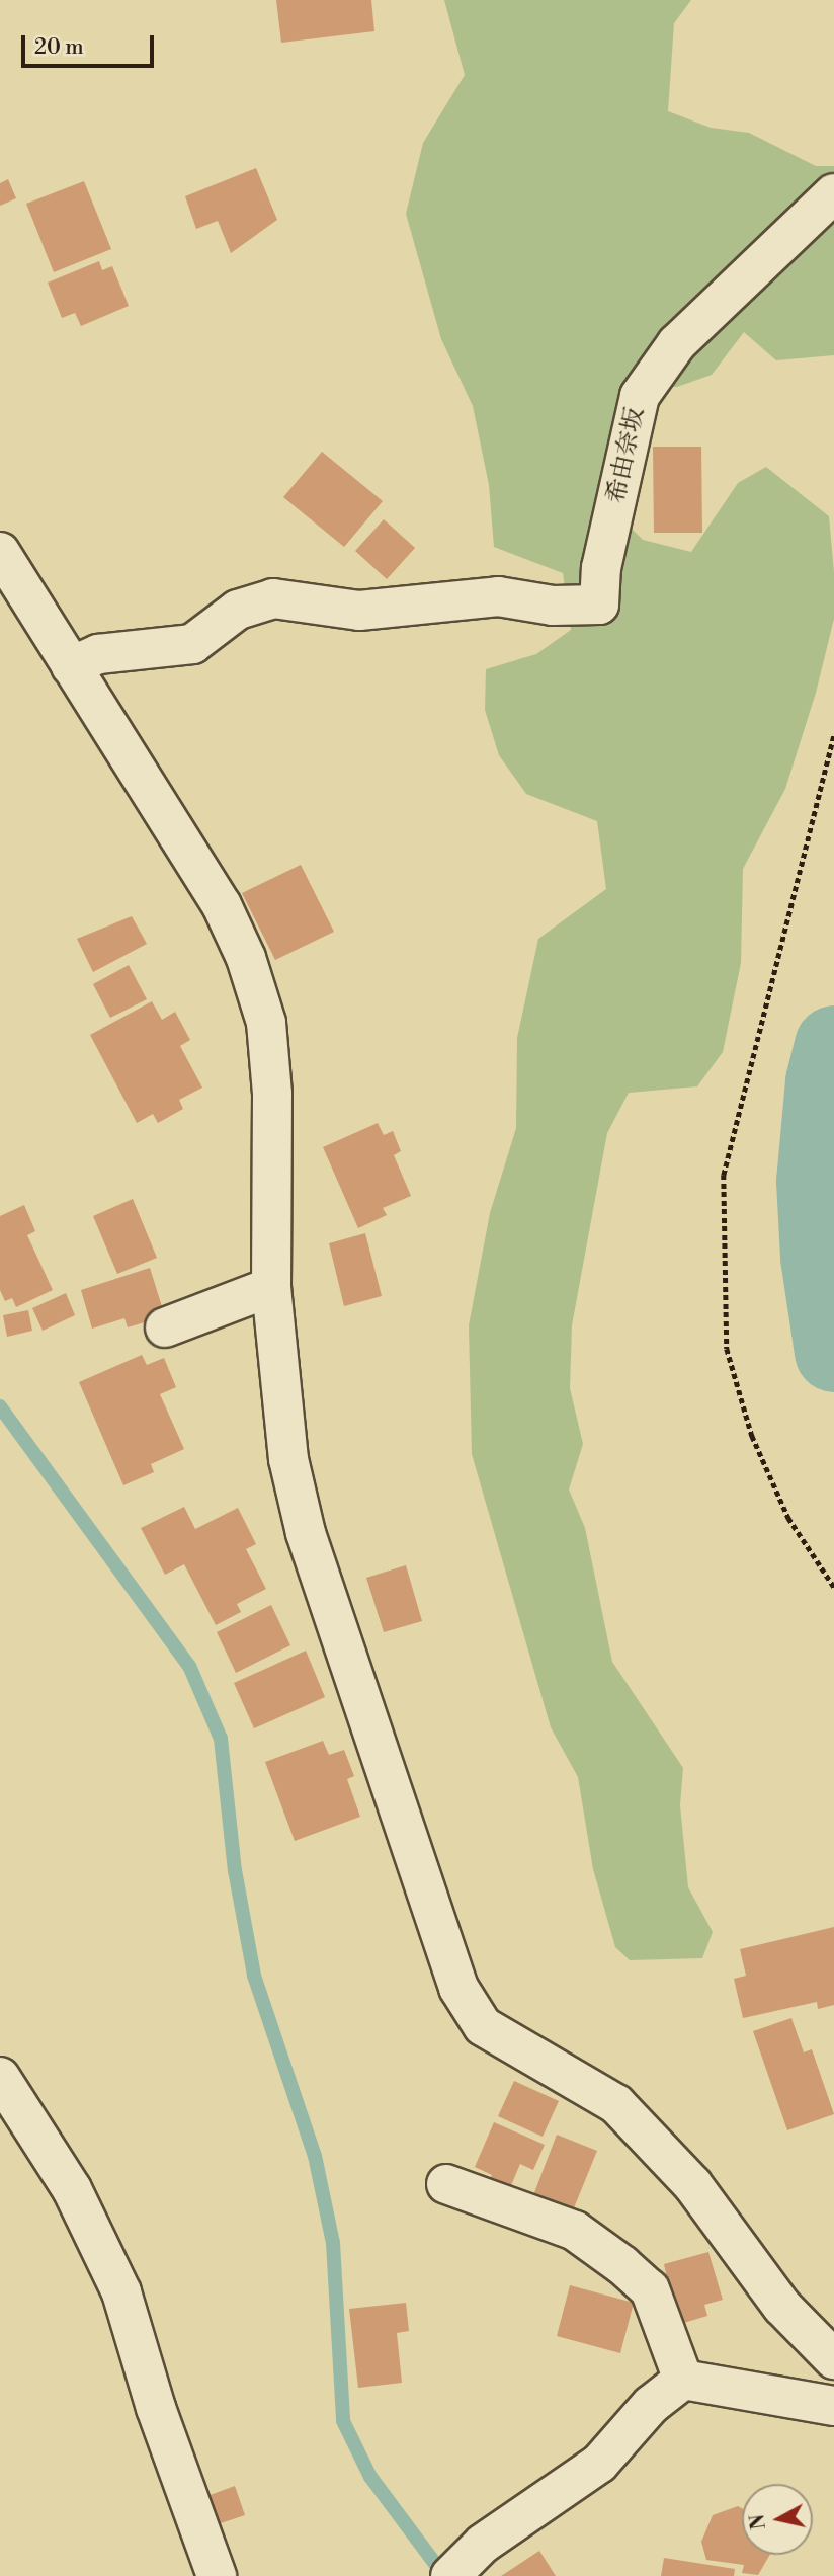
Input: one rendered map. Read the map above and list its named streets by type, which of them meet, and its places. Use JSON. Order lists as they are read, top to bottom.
{
  "streets": {
    "street": ["希由奈坂"]
  },
  "scale_bar": "20 m",
  "north": "left"
}
